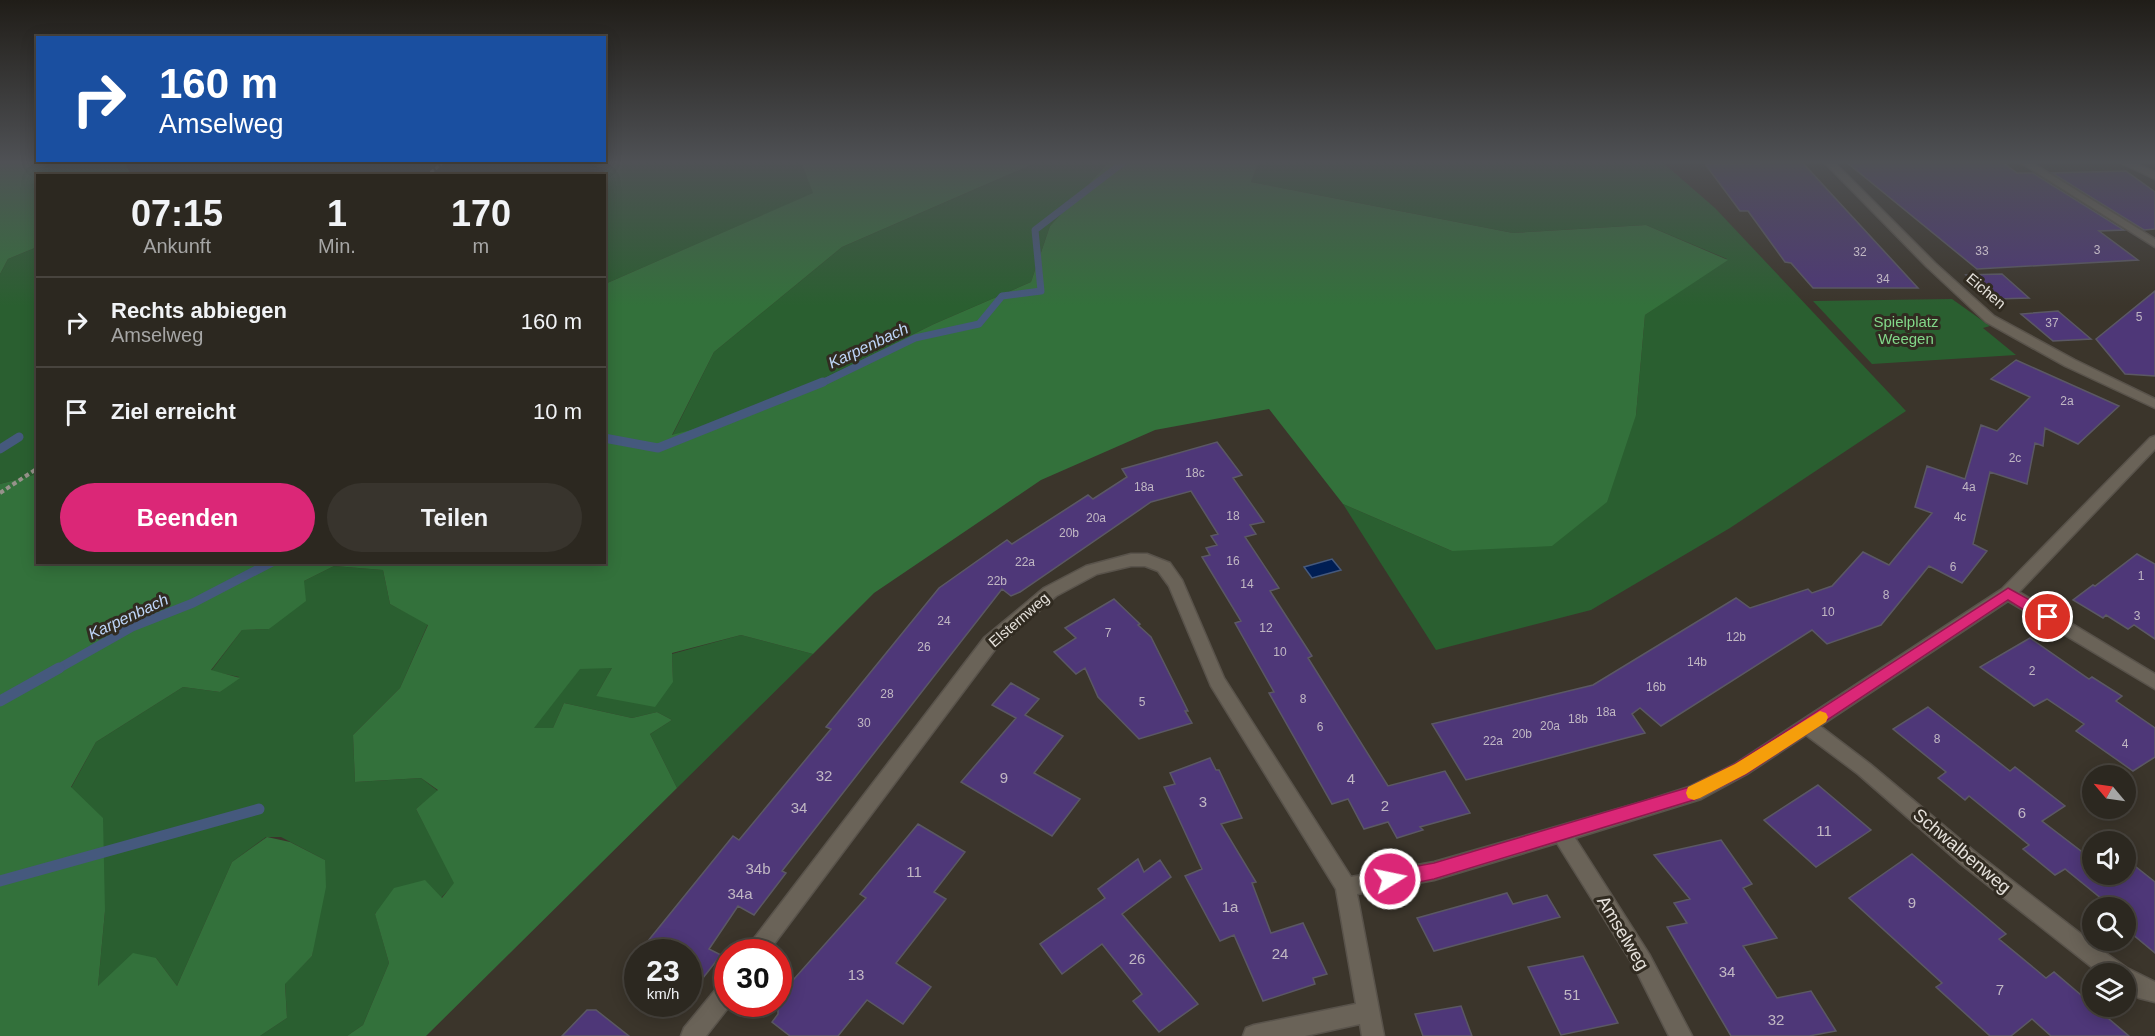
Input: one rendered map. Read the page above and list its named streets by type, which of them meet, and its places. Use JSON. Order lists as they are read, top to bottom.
{
  "streets": {
    "street": [
      "Eichen",
      "Elsternweg",
      "Schwalbenweg",
      "Amselweg"
    ]
  },
  "water": ["Karpenbach"],
  "parks": ["Spielplatz Weegen"],
  "house_numbers": [
    "3",
    "33",
    "32",
    "34",
    "5",
    "37",
    "2a",
    "2c",
    "18c",
    "18a",
    "4a",
    "18",
    "4c",
    "20a",
    "20b",
    "16",
    "22a",
    "6",
    "1",
    "22b",
    "14",
    "8",
    "10",
    "3",
    "24",
    "12",
    "7",
    "12b",
    "26",
    "10",
    "14b",
    "2",
    "16b",
    "28",
    "8",
    "5",
    "18a",
    "18b",
    "30",
    "20a",
    "6",
    "20b",
    "8",
    "22a",
    "4",
    "32",
    "9",
    "4",
    "3",
    "2",
    "34",
    "6",
    "11",
    "34b",
    "11",
    "34a",
    "9",
    "1a",
    "24",
    "26",
    "34",
    "13",
    "7",
    "51",
    "32"
  ],
  "north": "top left",
  "page": {
    "turn": ["160 m", "Amselweg"],
    "eta": [
      "07:15",
      "Ankunft",
      "1",
      "Min.",
      "170",
      "m"
    ],
    "list": [
      {
        "name": "Rechts abbiegen",
        "note": "Amselweg",
        "value": "160 m"
      },
      {
        "name": "Ziel erreicht",
        "value": "10 m"
      }
    ],
    "buttons": ["Beenden", "Teilen"],
    "speed": "23 km/h",
    "limit": "30"
  }
}
